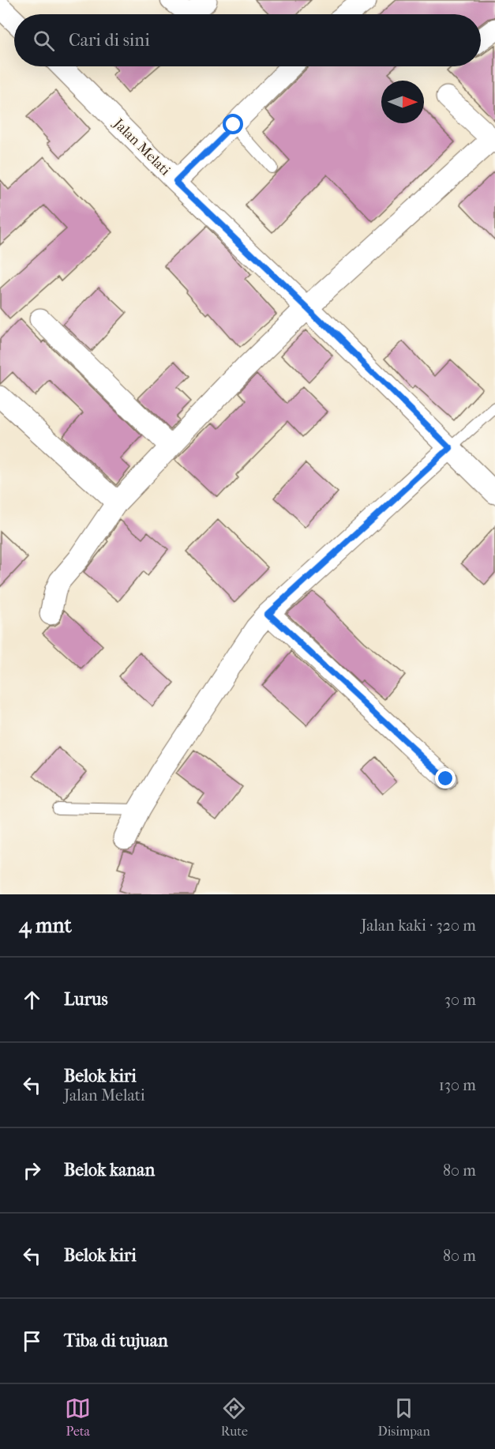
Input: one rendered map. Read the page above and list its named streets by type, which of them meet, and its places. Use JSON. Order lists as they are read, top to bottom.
{
  "streets": {
    "street": ["Jalan Melati"]
  },
  "north": "right",
  "page": {
    "search": "Cari di sini",
    "heading": ["4 mnt", "Jalan kaki · 320 m"],
    "list": [
      ["Lurus", "30 m"],
      ["Belok kiri", "Jalan Melati", "130 m"],
      ["Belok kanan", "80 m"],
      ["Belok kiri", "80 m"],
      "Tiba di tujuan"
    ],
    "nav": ["Peta", "Rute", "Disimpan"]
  }
}
